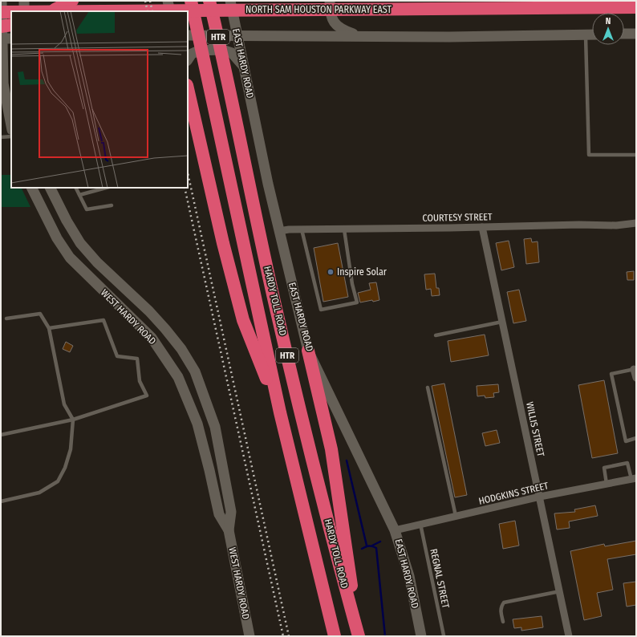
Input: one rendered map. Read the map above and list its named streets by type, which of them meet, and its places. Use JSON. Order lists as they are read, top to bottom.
{
  "streets": {
    "highway": ["NORTH SAM HOUSTON PARKWAY EAST", "HTR", "HARDY TOLL ROAD"],
    "main road": ["EAST HARDY ROAD", "WEST HARDY ROAD"],
    "street": ["COURTESY STREET", "WILLIS STREET", "HODGKINS STREET"],
    "lane": ["REGNAL STREET"]
  },
  "crossings": [
    ["EAST HARDY ROAD", "COURTESY STREET"],
    ["EAST HARDY ROAD", "HODGKINS STREET"],
    ["COURTESY STREET", "WILLIS STREET"],
    ["WILLIS STREET", "HODGKINS STREET"],
    ["HODGKINS STREET", "REGNAL STREET"]
  ],
  "places": ["Inspire Solar"],
  "north": "top"
}
